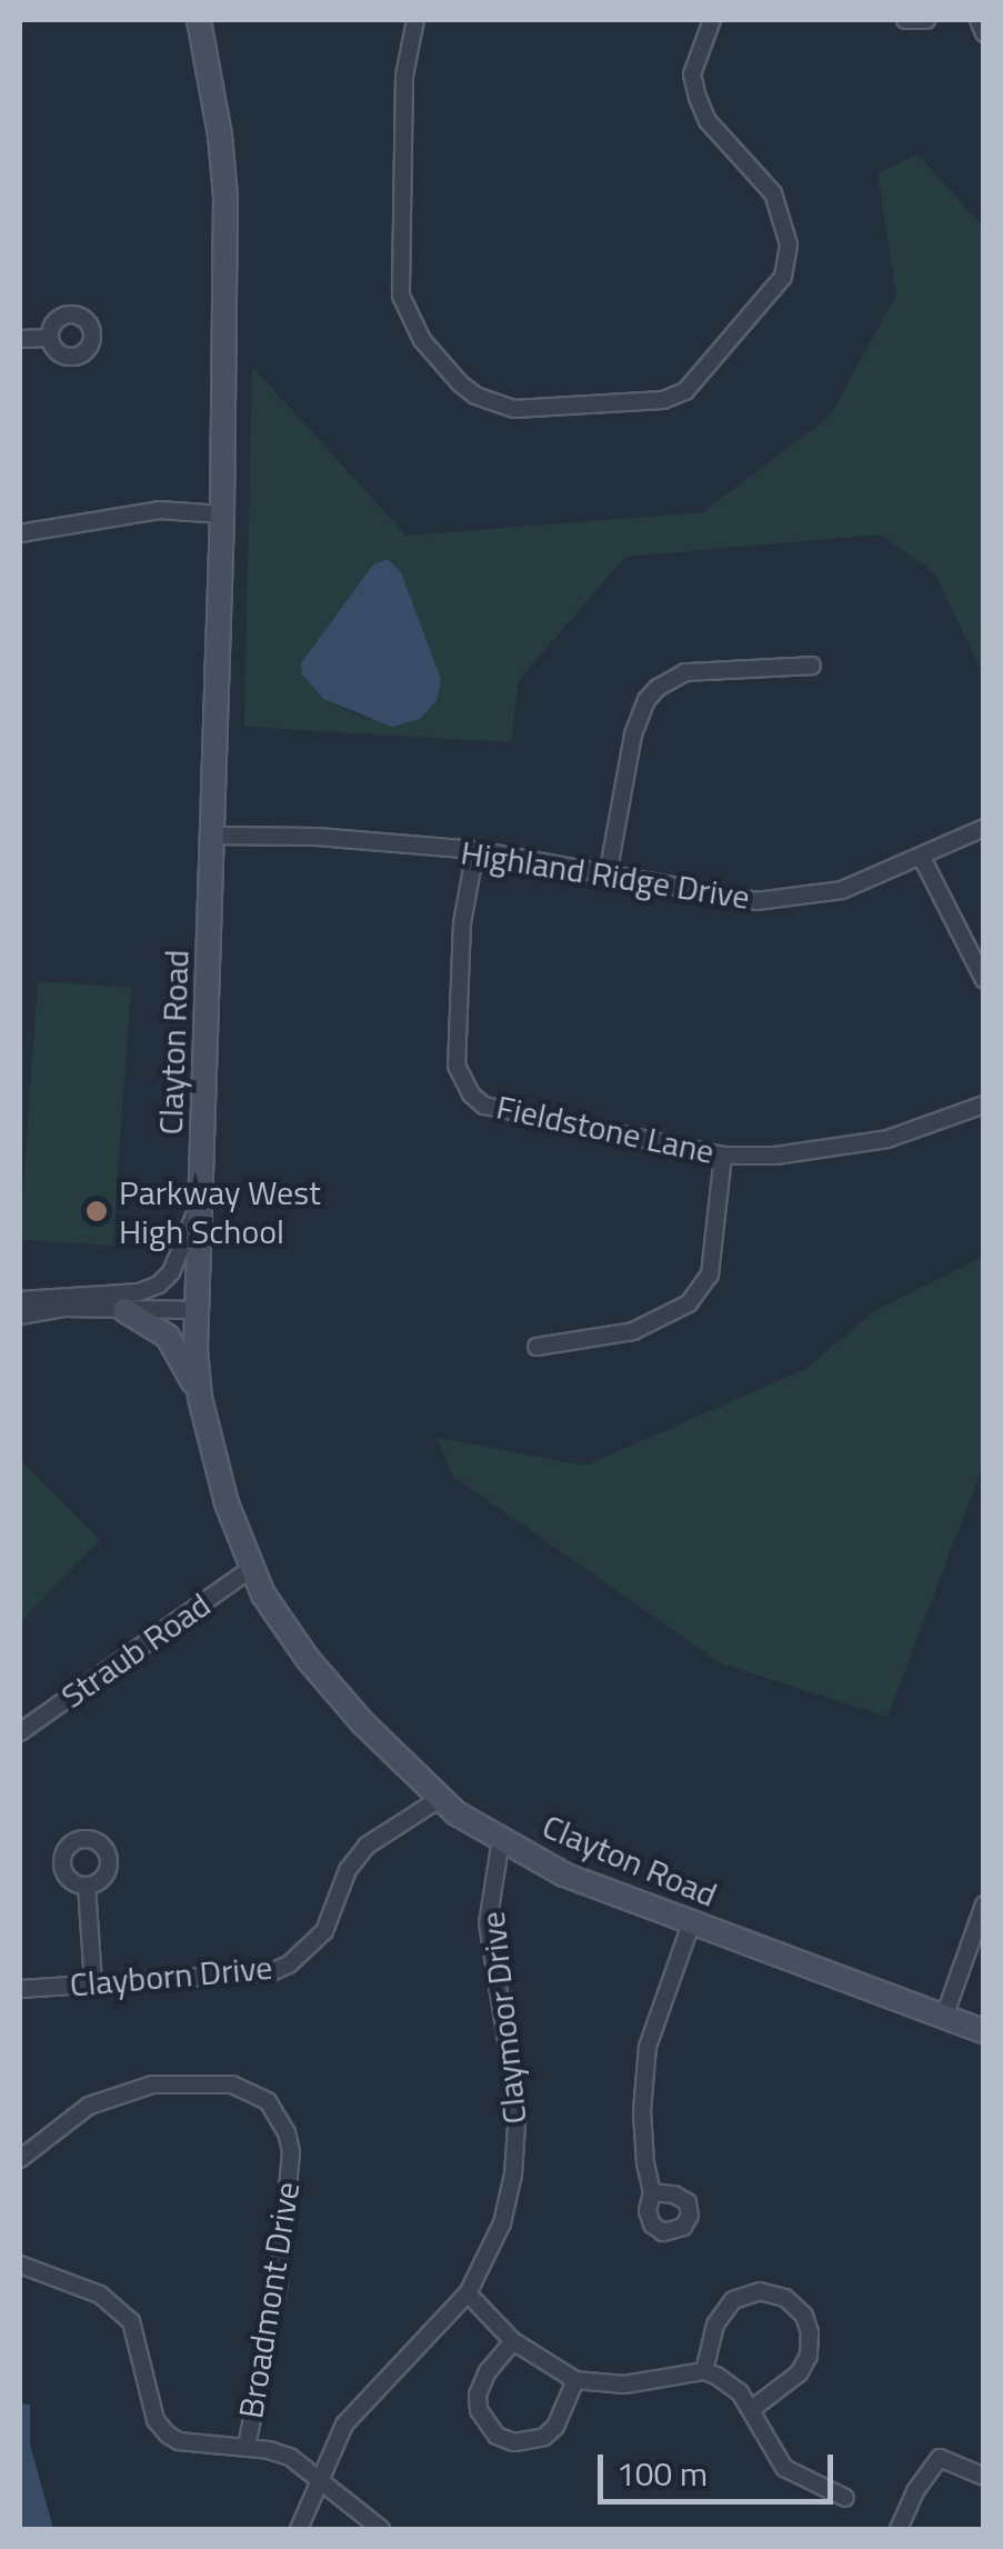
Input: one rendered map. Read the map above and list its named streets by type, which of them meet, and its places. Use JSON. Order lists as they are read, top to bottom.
{
  "streets": {
    "main road": ["Clayton Road"],
    "street": [
      "Highland Ridge Drive",
      "Fieldstone Lane",
      "Straub Road",
      "Clayborn Drive",
      "Claymoor Drive",
      "Broadmont Drive"
    ]
  },
  "crossings": [
    ["Highland Ridge Drive", "Clayton Road"],
    ["Highland Ridge Drive", "Fieldstone Lane"],
    ["Clayton Road", "Straub Road"],
    ["Clayton Road", "Clayborn Drive"],
    ["Clayton Road", "Claymoor Drive"]
  ],
  "places": ["Parkway West High School"],
  "scale_bar": "100 m"
}
